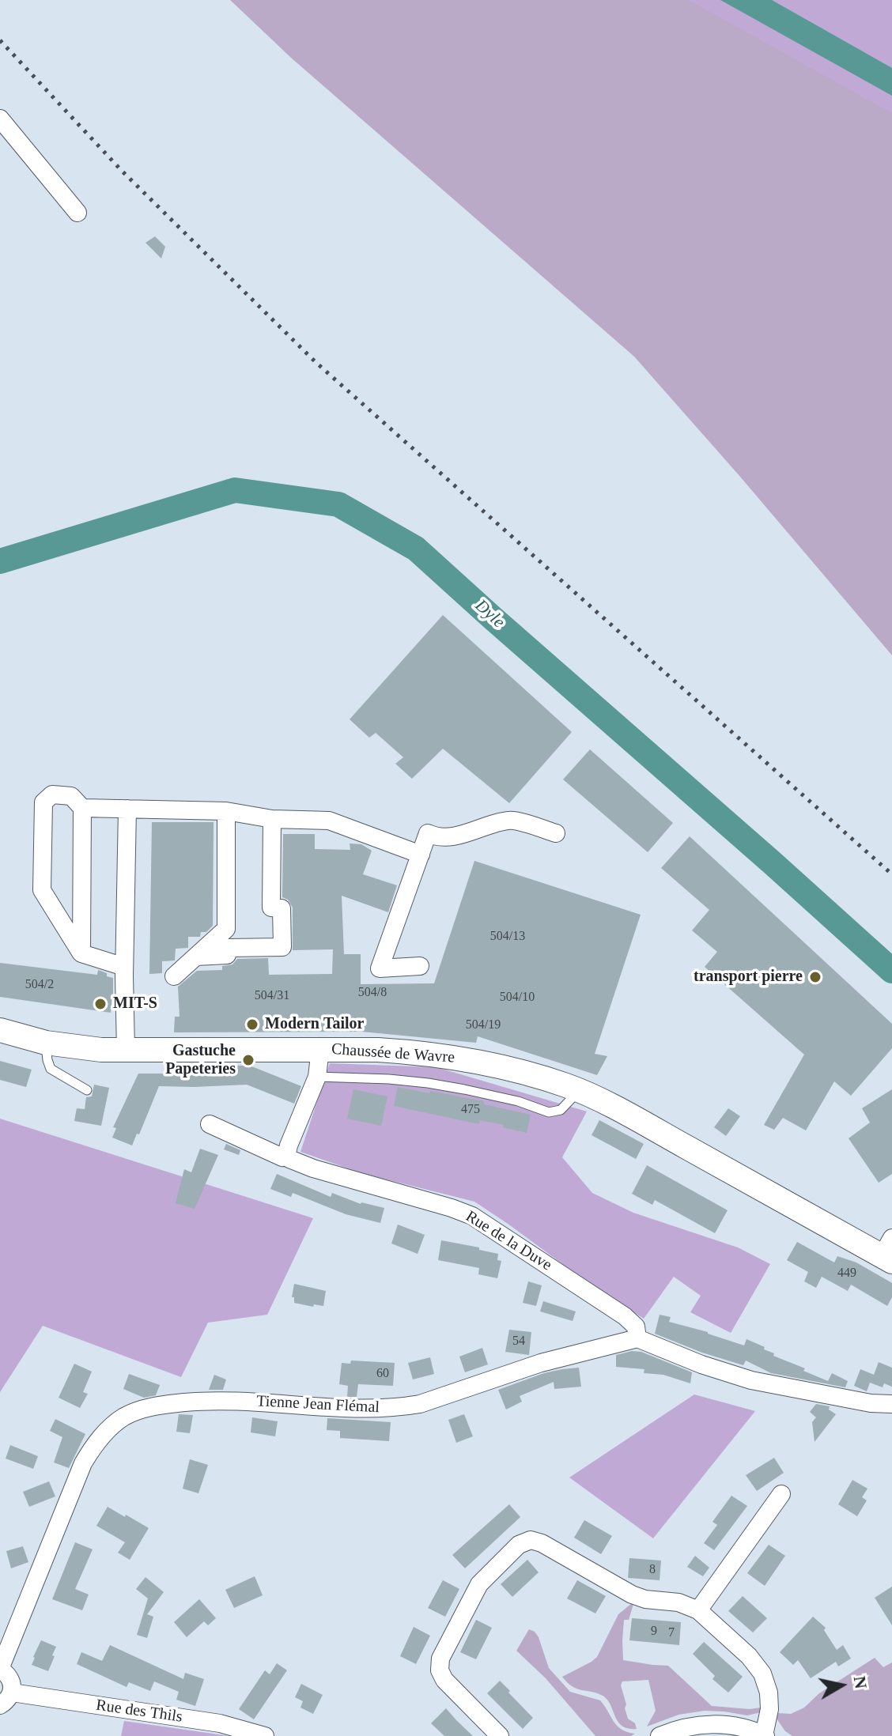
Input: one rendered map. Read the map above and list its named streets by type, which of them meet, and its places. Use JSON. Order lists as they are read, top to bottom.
{
  "streets": {
    "main road": ["Chaussée de Wavre"],
    "street": ["Rue de la Duve", "Tienne Jean Flémal", "Rue des Thils"]
  },
  "crossings": [
    ["Rue de la Duve", "Tienne Jean Flémal"]
  ],
  "water": ["Dyle"],
  "places": [
    "transport pierre",
    "MIT-S",
    "Modern Tailor",
    "Gastuche Papeteries"
  ],
  "house_numbers": [
    "504/13",
    "504/2",
    "504/8",
    "504/31",
    "504/10",
    "504/19",
    "475",
    "449",
    "54",
    "60",
    "8",
    "9",
    "7"
  ],
  "north": "right"
}
